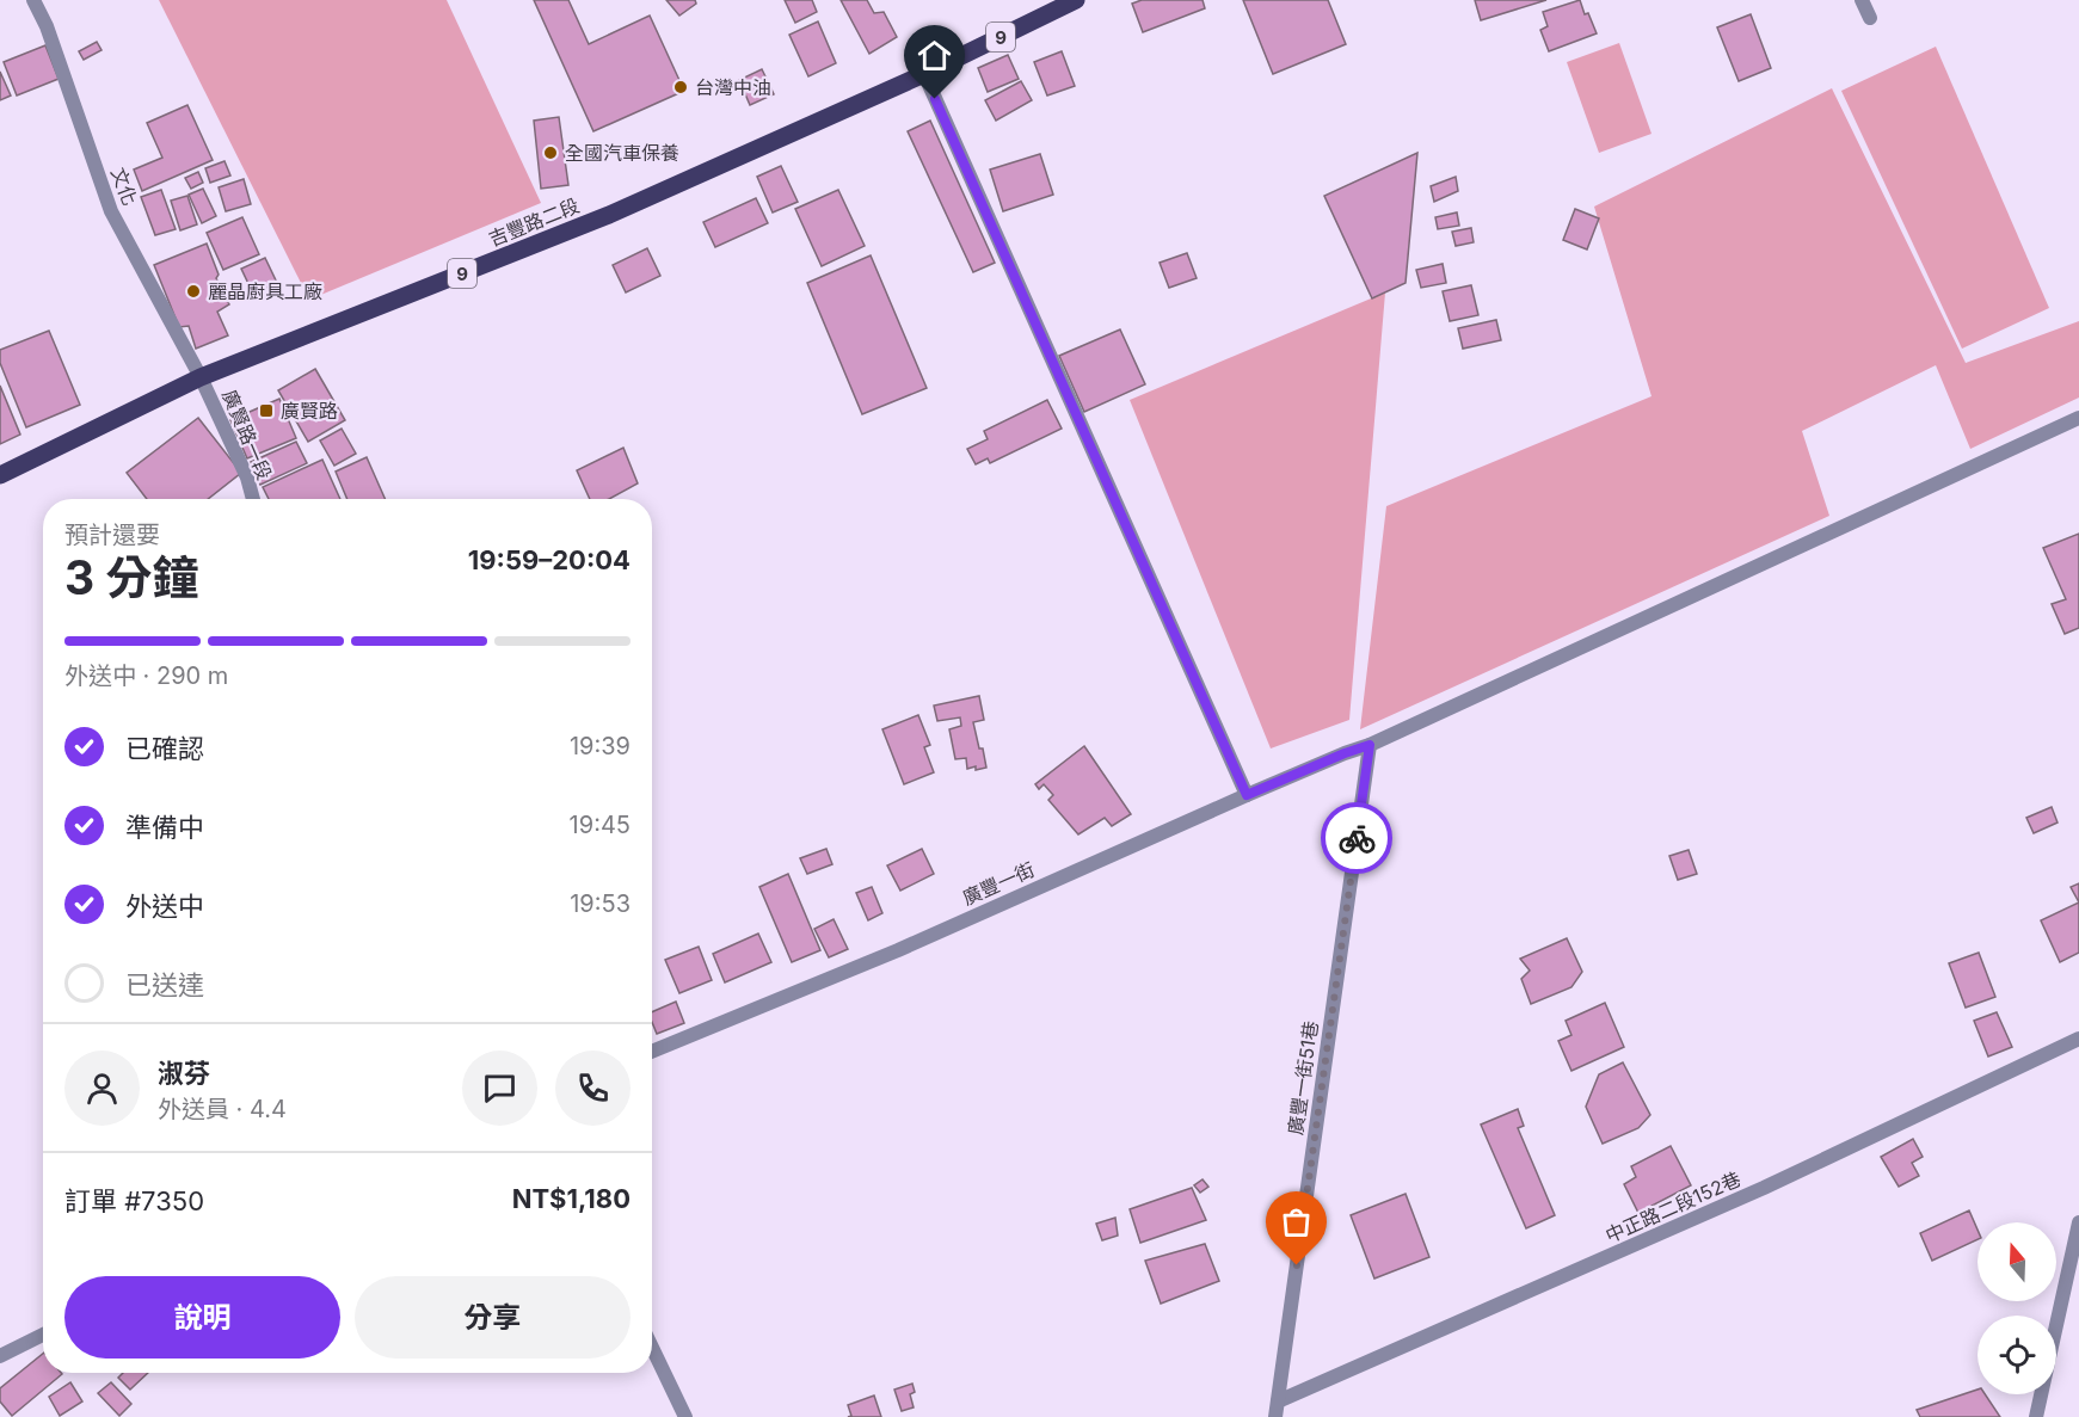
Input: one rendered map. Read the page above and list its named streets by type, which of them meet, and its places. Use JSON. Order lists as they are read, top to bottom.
{
  "streets": {
    "main road": ["9", "吉豐路二段"],
    "street": [
      "文化",
      "廣賢路一段",
      "廣豐一街",
      "廣豐一街51巷",
      "中正路二段152巷"
    ]
  },
  "crossings": [
    ["9", "吉豐路二段"],
    ["文化", "吉豐路二段"],
    ["文化", "廣賢路一段"],
    ["吉豐路二段", "廣賢路一段"],
    ["廣豐一街", "廣豐一街51巷"],
    ["廣豐一街51巷", "中正路二段152巷"]
  ],
  "places": {
    "other": ["台灣中油", "全國汽車保養", "麗晶廚具工廠"],
    "transit": ["廣賢路"]
  },
  "north": "top",
  "page": {
    "heading": ["3 分鐘", "預計還要", "19:59–20:04"],
    "panel": [
      "淑芬",
      "外送員 · 4.4",
      "訂單 #7350",
      "NT$1,180"
    ],
    "bar": "外送中 · 290 m",
    "list": [
      ["已確認", "19:39"],
      ["準備中", "19:45"],
      ["外送中", "19:53"],
      "已送達"
    ],
    "buttons": ["說明", "分享"]
  }
}
